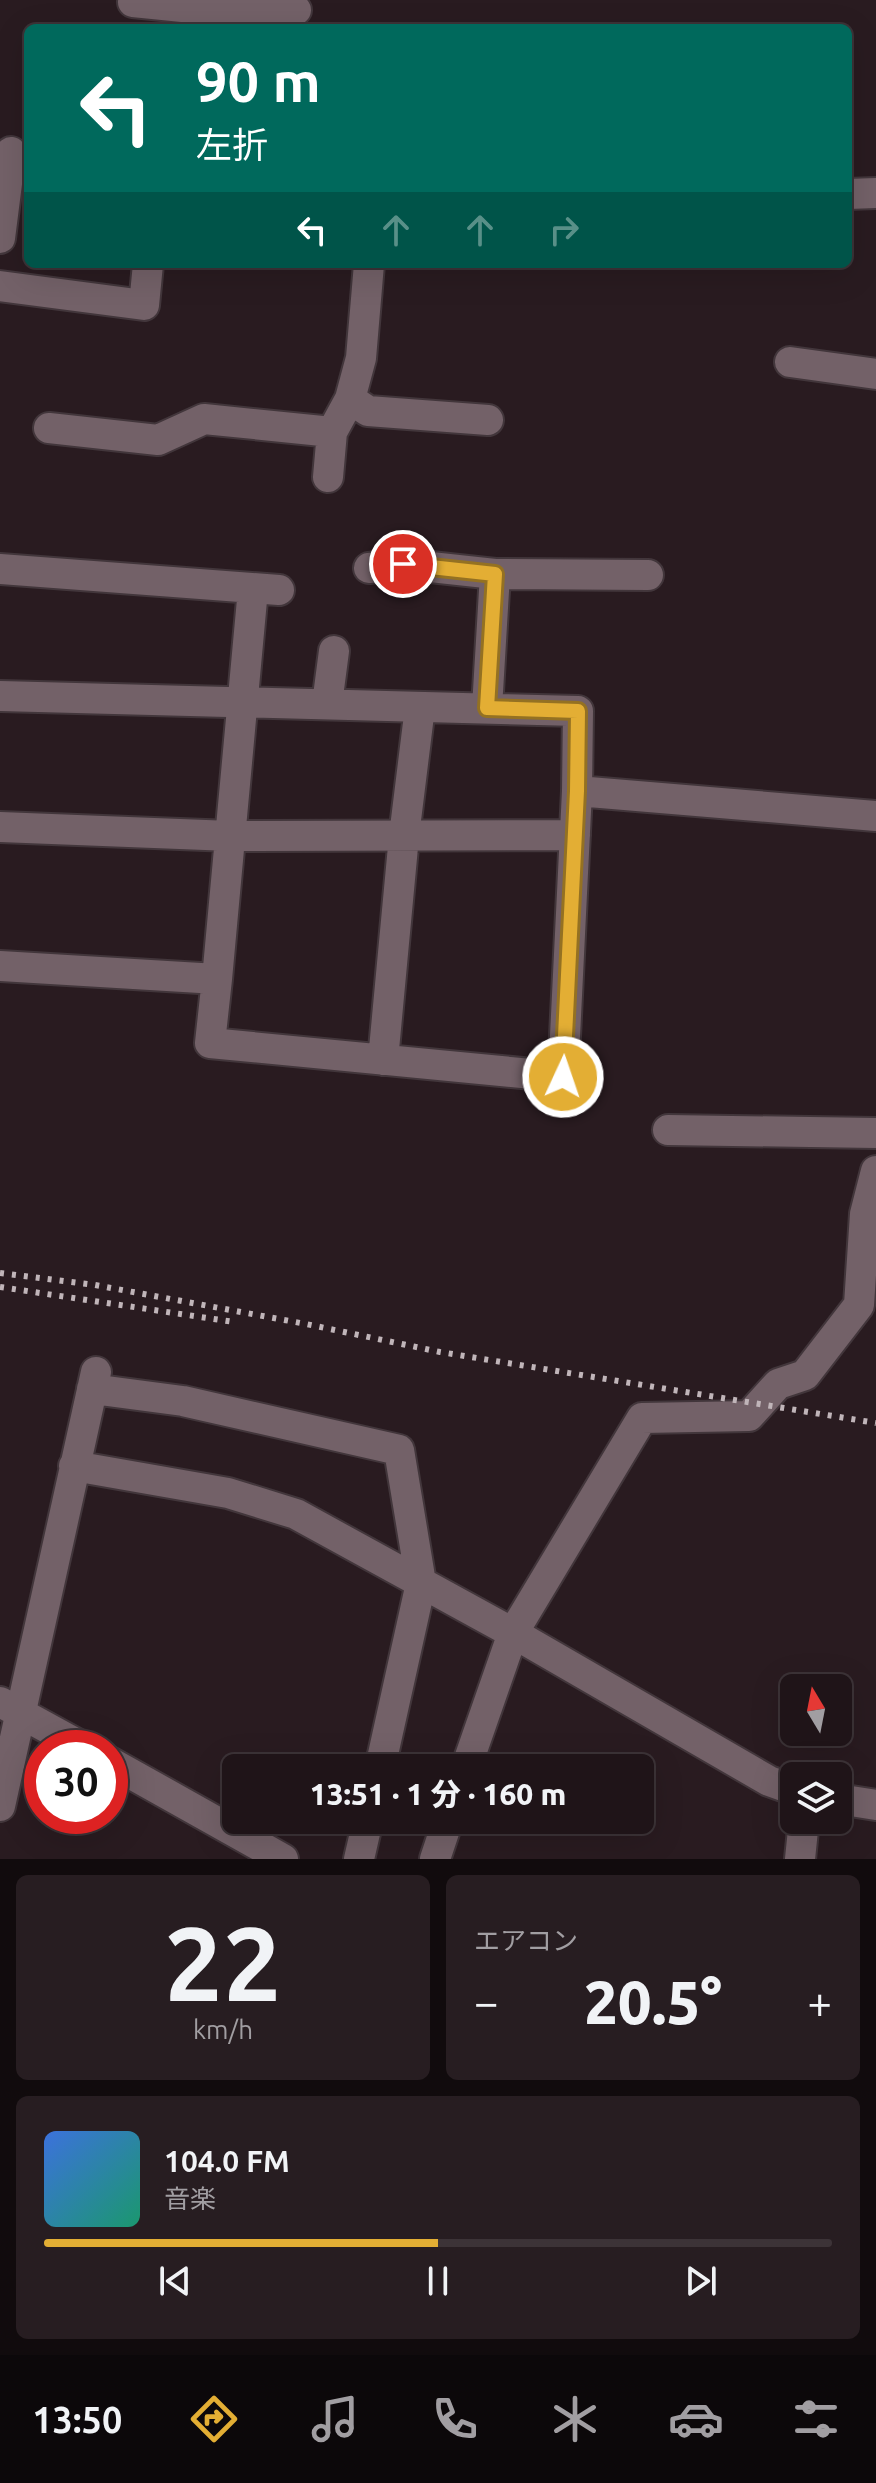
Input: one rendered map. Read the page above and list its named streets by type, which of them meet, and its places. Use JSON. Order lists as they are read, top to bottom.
{
  "north": "top",
  "page": {
    "turn": ["90 m", "左折"],
    "limit": "30",
    "trip": "13:51 · 1 分 · 160 m",
    "tile": [
      ["22", "km/h"],
      "エアコン"
    ],
    "heat": ["−", "20.5°", "+"],
    "song": ["104.0 FM", "音楽"],
    "tabs": "13:50"
  }
}
